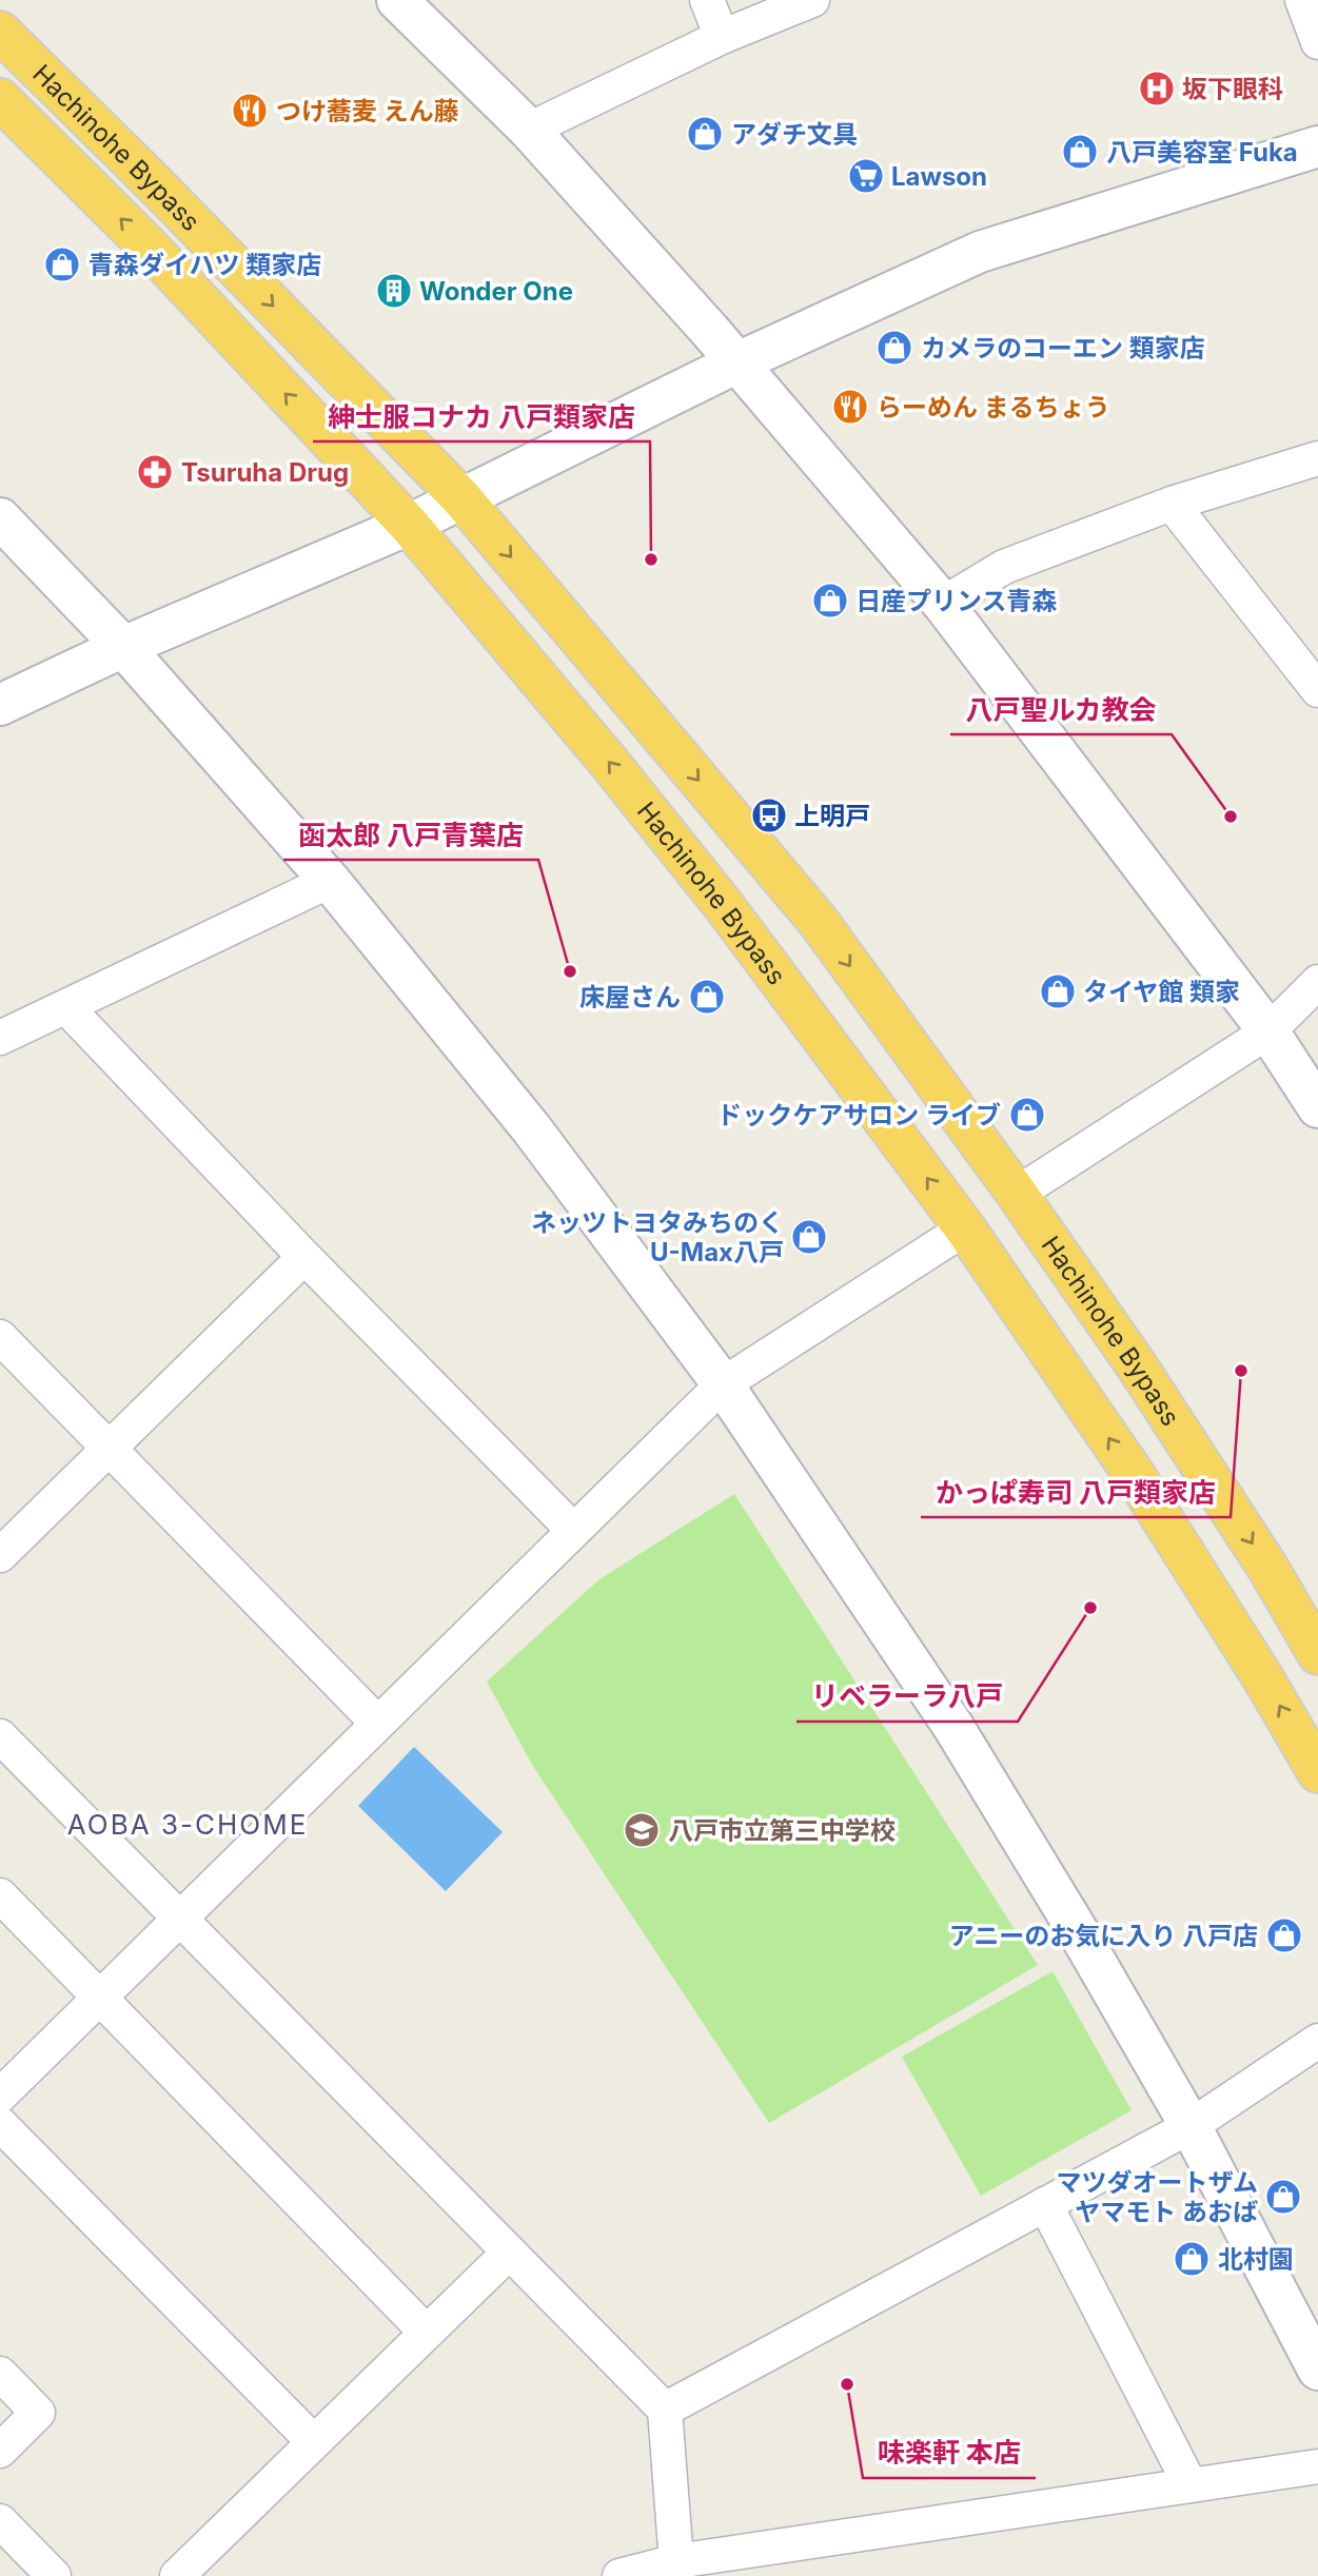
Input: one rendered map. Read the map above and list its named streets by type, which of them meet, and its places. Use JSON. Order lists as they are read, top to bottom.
{
  "streets": {
    "highway": ["Hachinohe Bypass"]
  },
  "districts": ["AOBA 3-CHOME"],
  "places": {
    "hospital": ["坂下眼科"],
    "restaurant": ["つけ蕎麦 えん藤", "らーめん まるちょう"],
    "shop": [
      "アダチ文具",
      "八戸美容室 Fuka",
      "青森ダイハツ 類家店",
      "カメラのコーエン 類家店",
      "日産プリンス青森",
      "タイヤ館 類家",
      "床屋さん",
      "ドックケアサロン ライブ",
      "ネッツトヨタみちのく U-Max八戸",
      "アニーのお気に入り 八戸店",
      "マツダオートザム ヤマモト あおば",
      "北村園"
    ],
    "supermarket": ["Lawson"],
    "building": ["Wonder One"],
    "pharmacy": ["Tsuruha Drug"],
    "other": [
      "紳士服コナカ 八戸類家店",
      "八戸聖ルカ教会",
      "函太郎 八戸青葉店",
      "かっぱ寿司 八戸類家店",
      "リベラーラ八戸",
      "味楽軒 本店"
    ],
    "bus stop": ["上明戸"],
    "school or university": ["八戸市立第三中学校"]
  }
}
